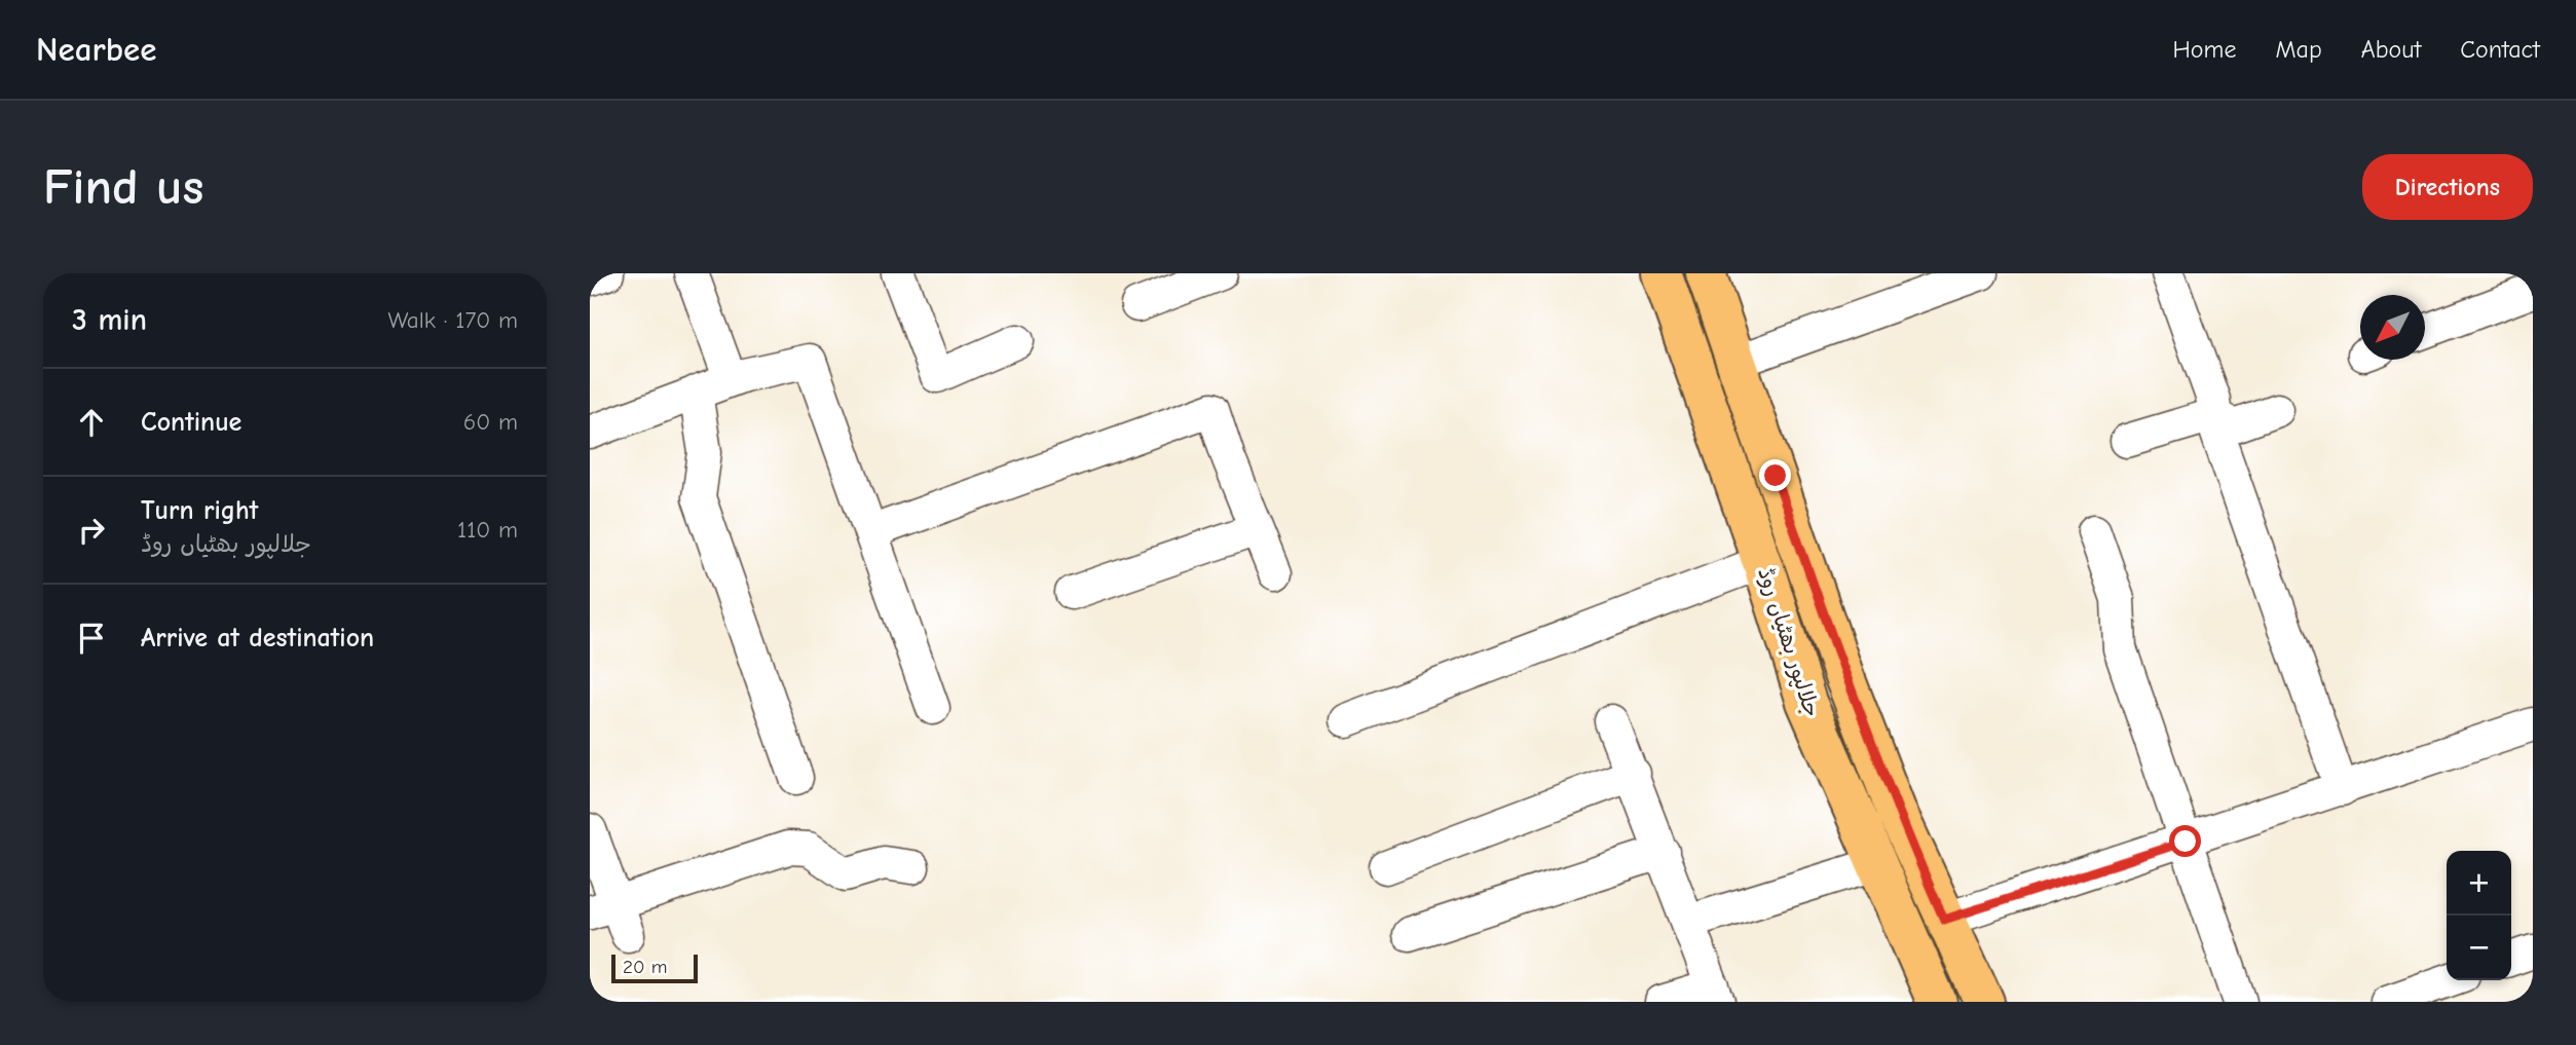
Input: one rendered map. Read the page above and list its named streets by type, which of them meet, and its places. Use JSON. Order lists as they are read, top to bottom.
{
  "streets": {
    "main road": ["جلالپور بھٹیاں روڈ"]
  },
  "scale_bar": "20 m",
  "north": "bottom left",
  "page": {
    "header": "Nearbee",
    "nav": [
      "Home",
      "Map",
      "About",
      "Contact"
    ],
    "buttons": "Directions",
    "title": "Find us",
    "heading": ["3 min", "Walk · 170 m"],
    "list": [
      ["Continue", "60 m"],
      ["Turn right", "جلالپور بھٹیاں روڈ", "110 m"],
      "Arrive at destination"
    ],
    "map_buttons": ["+", "−"],
    "scale": "20 m"
  }
}
